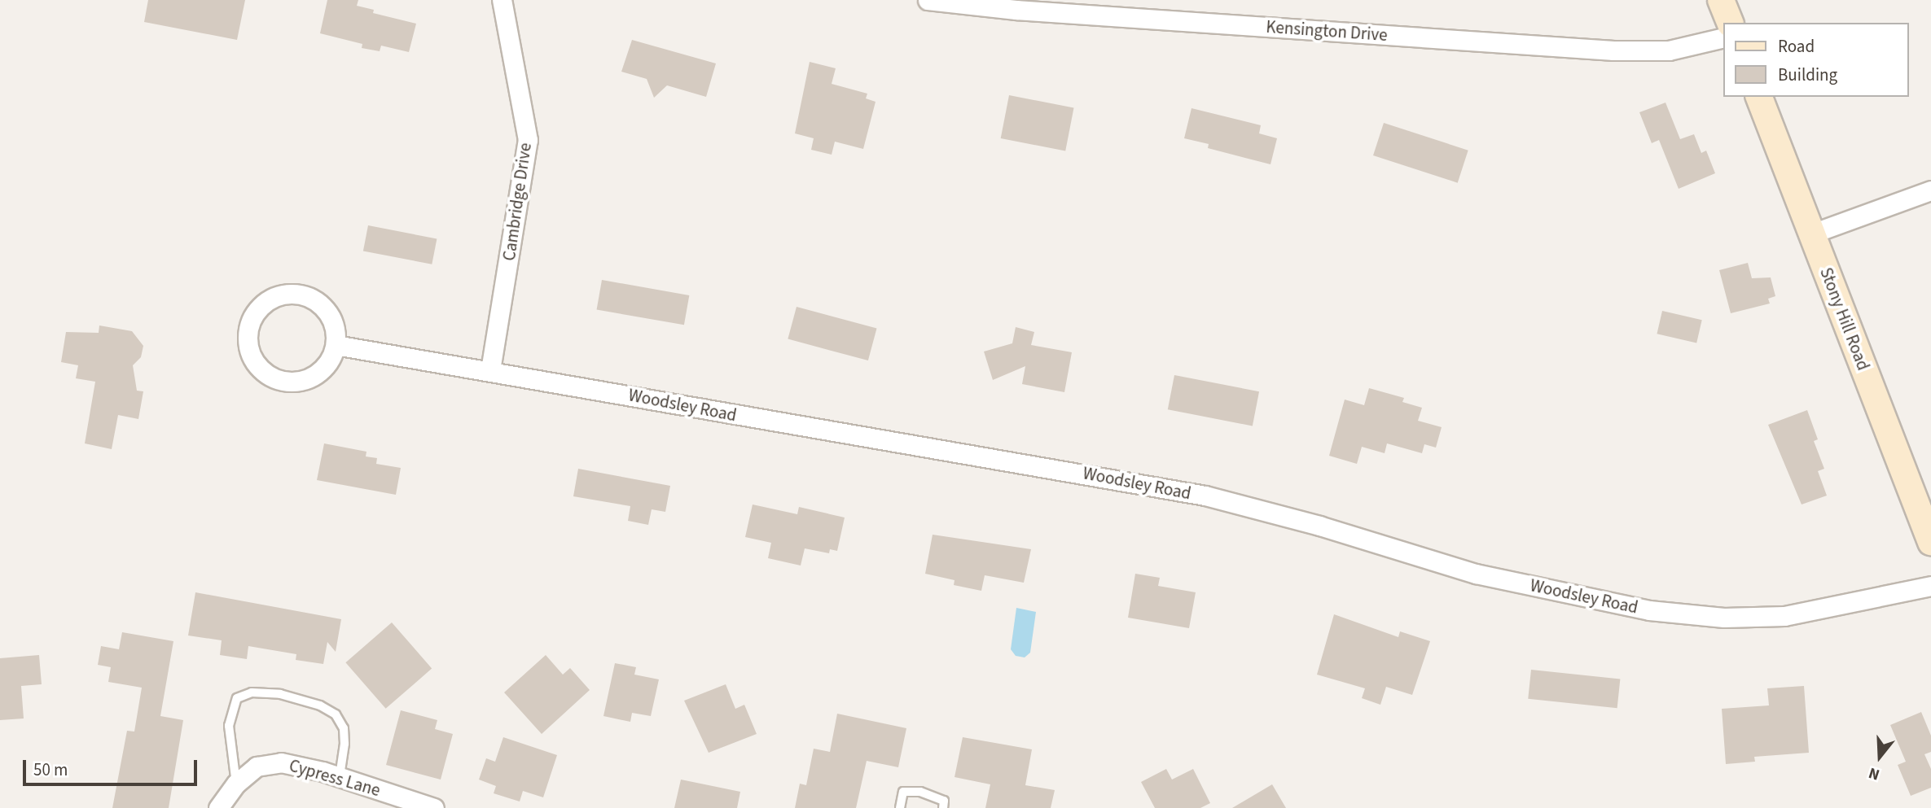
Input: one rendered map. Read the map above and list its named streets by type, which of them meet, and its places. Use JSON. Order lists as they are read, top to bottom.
{
  "streets": {
    "main road": ["Stony Hill Road"],
    "street": [
      "Kensington Drive",
      "Cambridge Drive",
      "Woodsley Road",
      "Cypress Lane"
    ]
  },
  "crossings": [
    ["Cambridge Drive", "Woodsley Road"]
  ],
  "legend": ["Road", "Building"],
  "scale_bar": "50 m",
  "north": "bottom"
}
